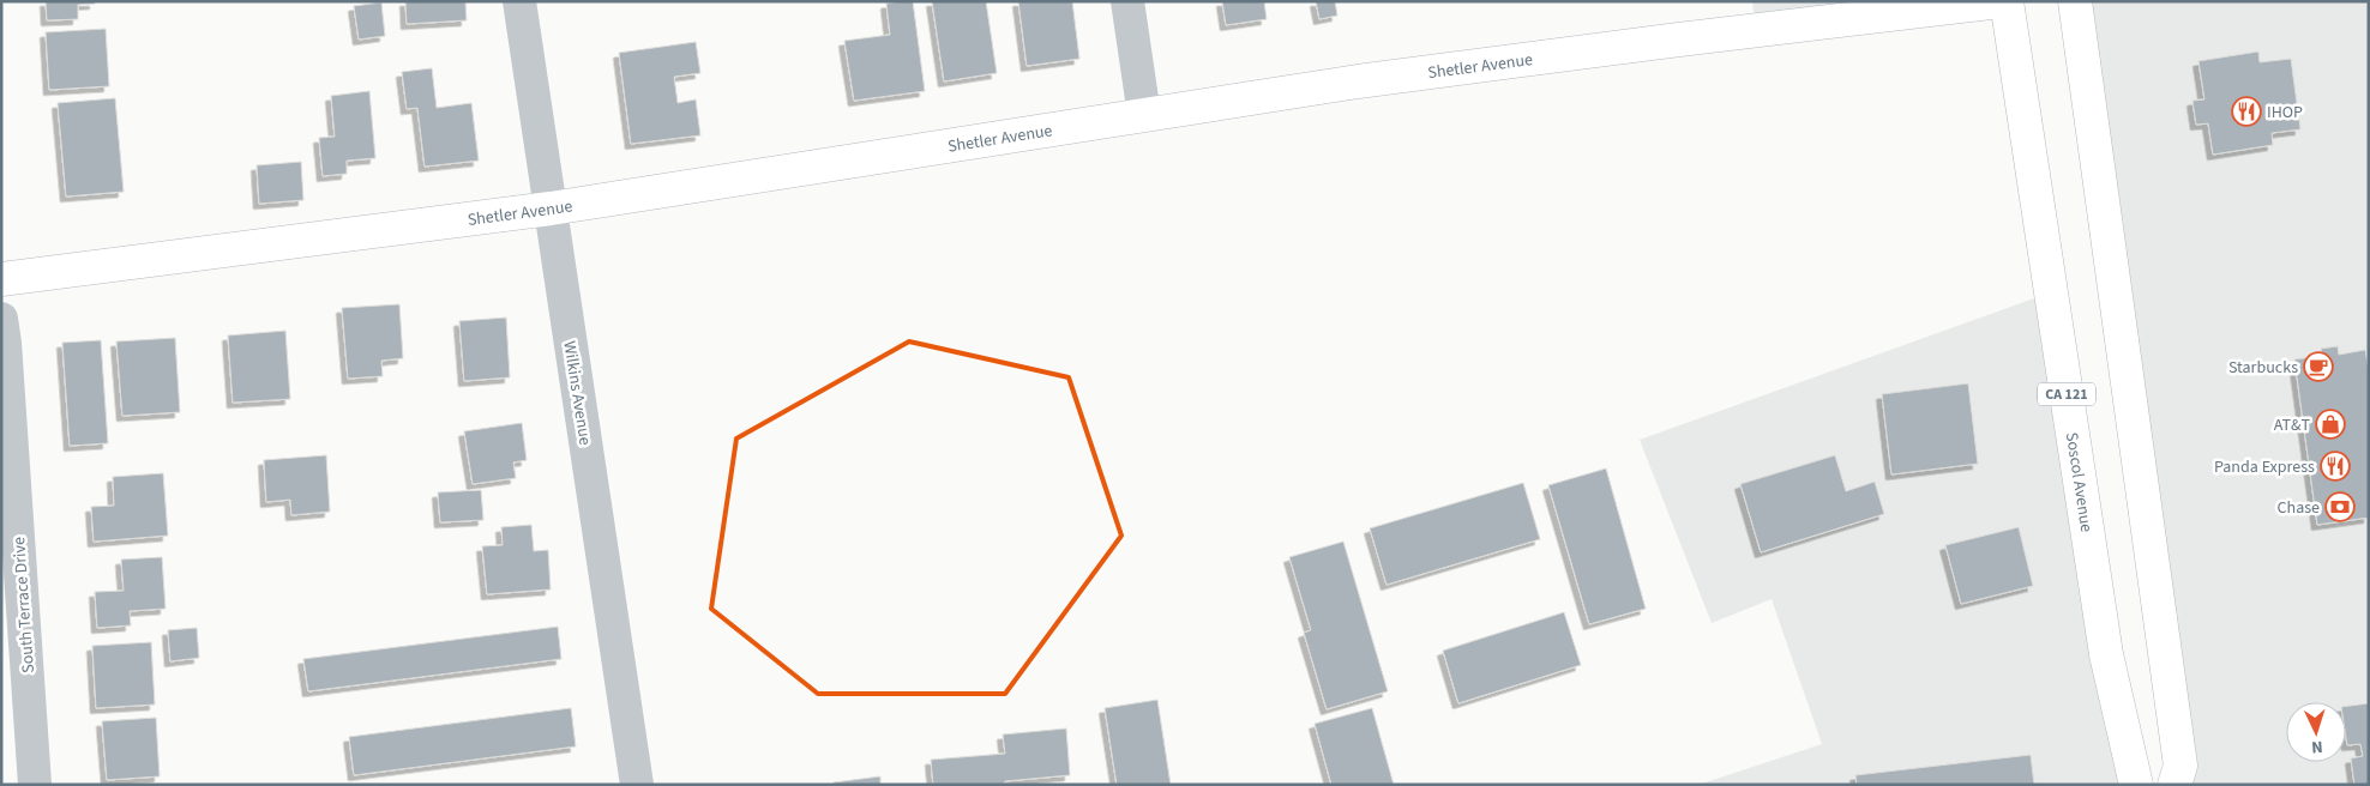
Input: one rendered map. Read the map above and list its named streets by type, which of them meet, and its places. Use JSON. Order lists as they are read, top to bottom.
{
  "streets": {
    "street": [
      "Shetler Avenue",
      "Wilkins Avenue",
      "CA 121",
      "Soscol Avenue",
      "South Terrace Drive"
    ]
  },
  "crossings": [
    ["Shetler Avenue", "Wilkins Avenue"]
  ],
  "places": {
    "restaurant": ["IHOP", "Panda Express"],
    "cafe": ["Starbucks"],
    "shop": ["AT&T"],
    "bank": ["Chase"]
  },
  "north": "bottom"
}
